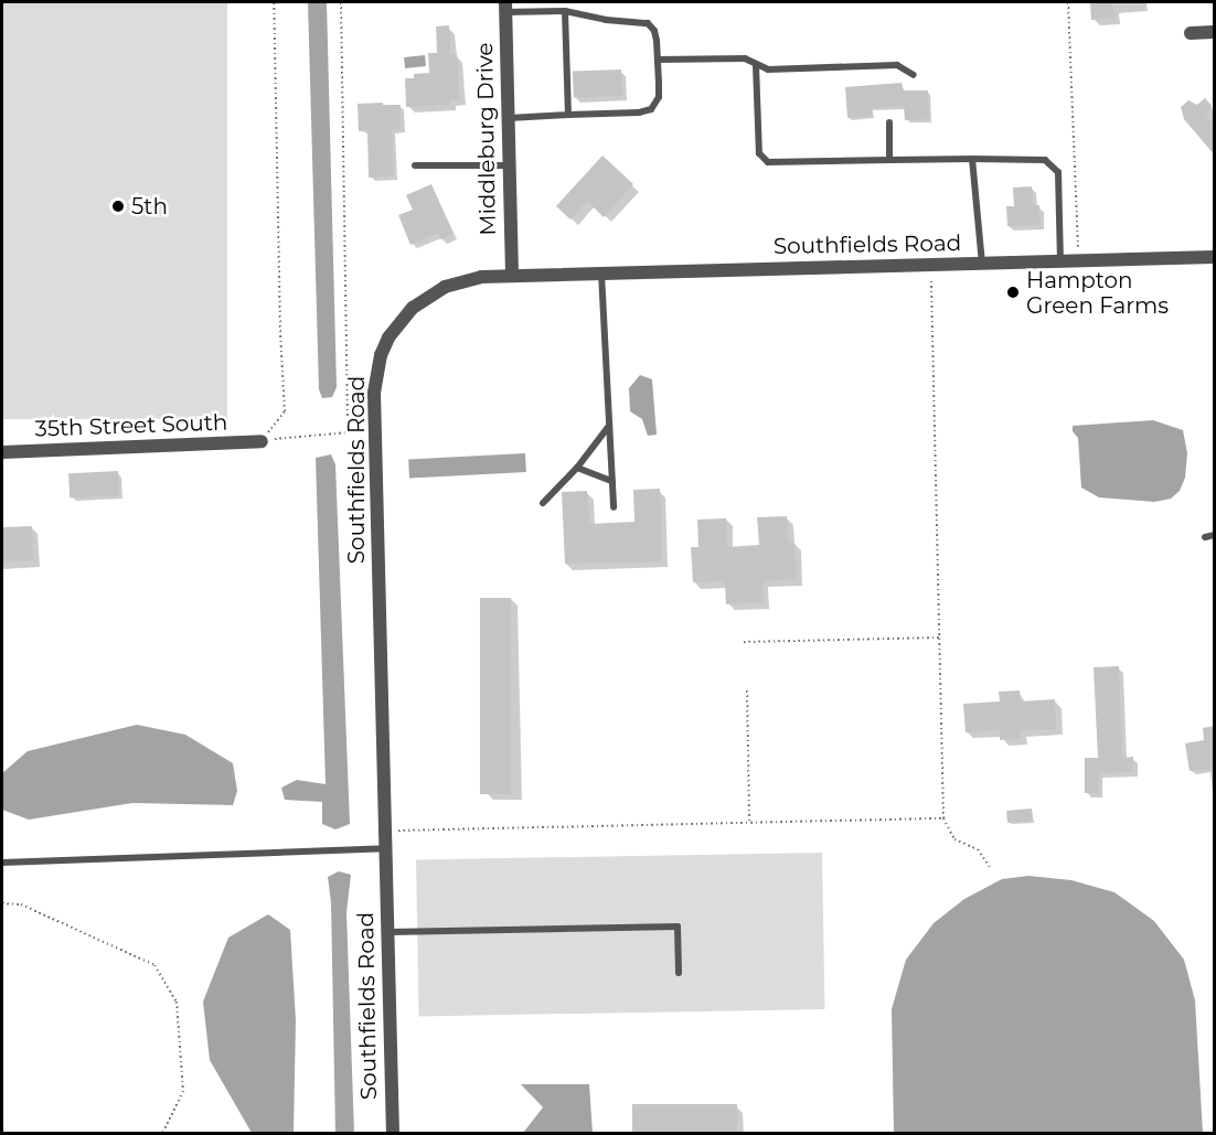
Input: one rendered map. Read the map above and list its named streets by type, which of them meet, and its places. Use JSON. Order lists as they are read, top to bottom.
{
  "streets": {
    "street": ["Middleburg Drive", "Southfields Road", "35th Street South"]
  },
  "crossings": [
    ["Middleburg Drive", "Southfields Road"]
  ],
  "places": ["5th", "Hampton Green Farms"]
}
